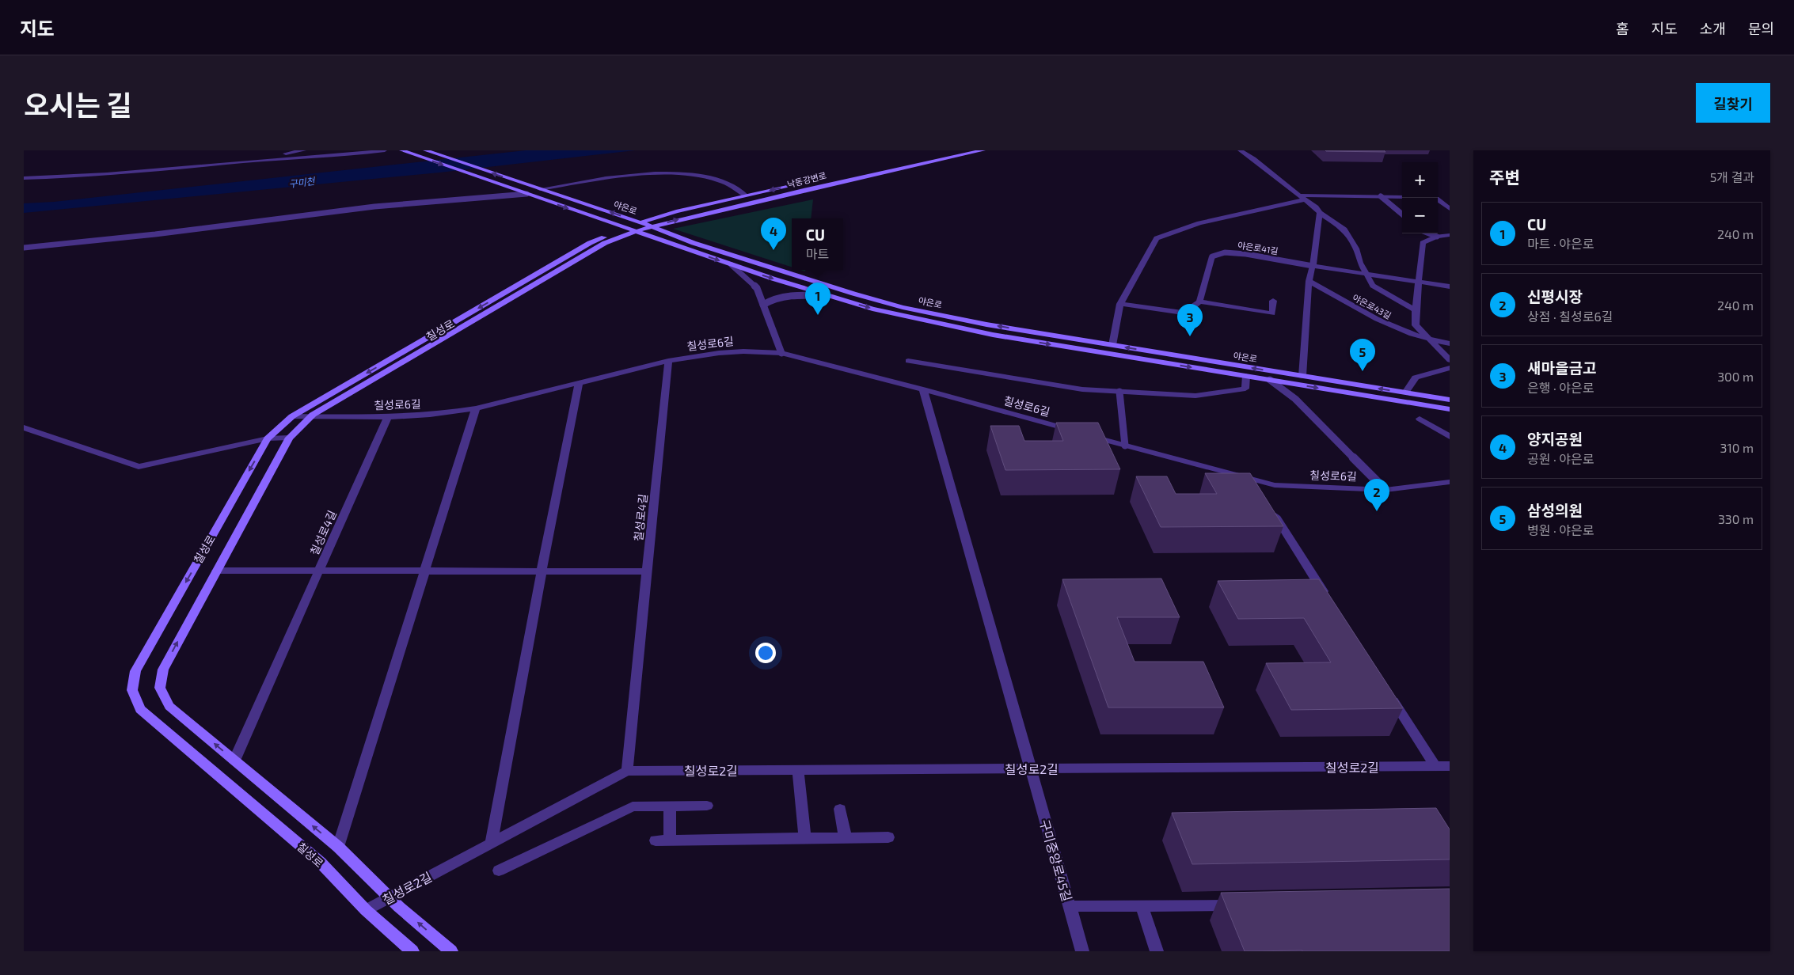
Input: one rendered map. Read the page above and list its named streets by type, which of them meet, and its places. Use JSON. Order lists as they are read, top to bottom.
{
  "streets": {
    "street": [
      "낙동강변로",
      "야은로",
      "야은로41길",
      "야은로43길",
      "칠성로",
      "칠성로6길",
      "칠성로4길",
      "칠성로2길",
      "구미중앙로45길"
    ]
  },
  "crossings": [
    ["낙동강변로", "야은로"],
    ["낙동강변로", "칠성로"],
    ["야은로", "칠성로"],
    ["야은로", "칠성로6길"],
    ["칠성로", "칠성로6길"],
    ["칠성로", "칠성로4길"],
    ["칠성로", "칠성로2길"],
    ["칠성로6길", "칠성로4길"],
    ["칠성로6길", "구미중앙로45길"],
    ["칠성로2길", "구미중앙로45길"]
  ],
  "water": ["구미천"],
  "page": {
    "header": "지도",
    "nav": [
      "홈",
      "지도",
      "소개",
      "문의"
    ],
    "title": "오시는 길",
    "buttons": "길찾기",
    "heading": ["주변", "5개 결과"],
    "map_buttons": ["+", "−"],
    "list": [
      {
        "mark": "1",
        "name": "CU",
        "note": "마트 · 야은로",
        "value": "240 m"
      },
      {
        "mark": "2",
        "name": "신평시장",
        "note": "상점 · 칠성로6길",
        "value": "240 m"
      },
      {
        "mark": "3",
        "name": "새마을금고",
        "note": "은행 · 야은로",
        "value": "300 m"
      },
      {
        "mark": "4",
        "name": "양지공원",
        "note": "공원 · 야은로",
        "value": "310 m"
      },
      {
        "mark": "5",
        "name": "삼성의원",
        "note": "병원 · 야은로",
        "value": "330 m"
      }
    ],
    "pins": [
      "4",
      "1",
      "3",
      "5",
      "2"
    ],
    "popup": ["CU", "마트"]
  }
}
